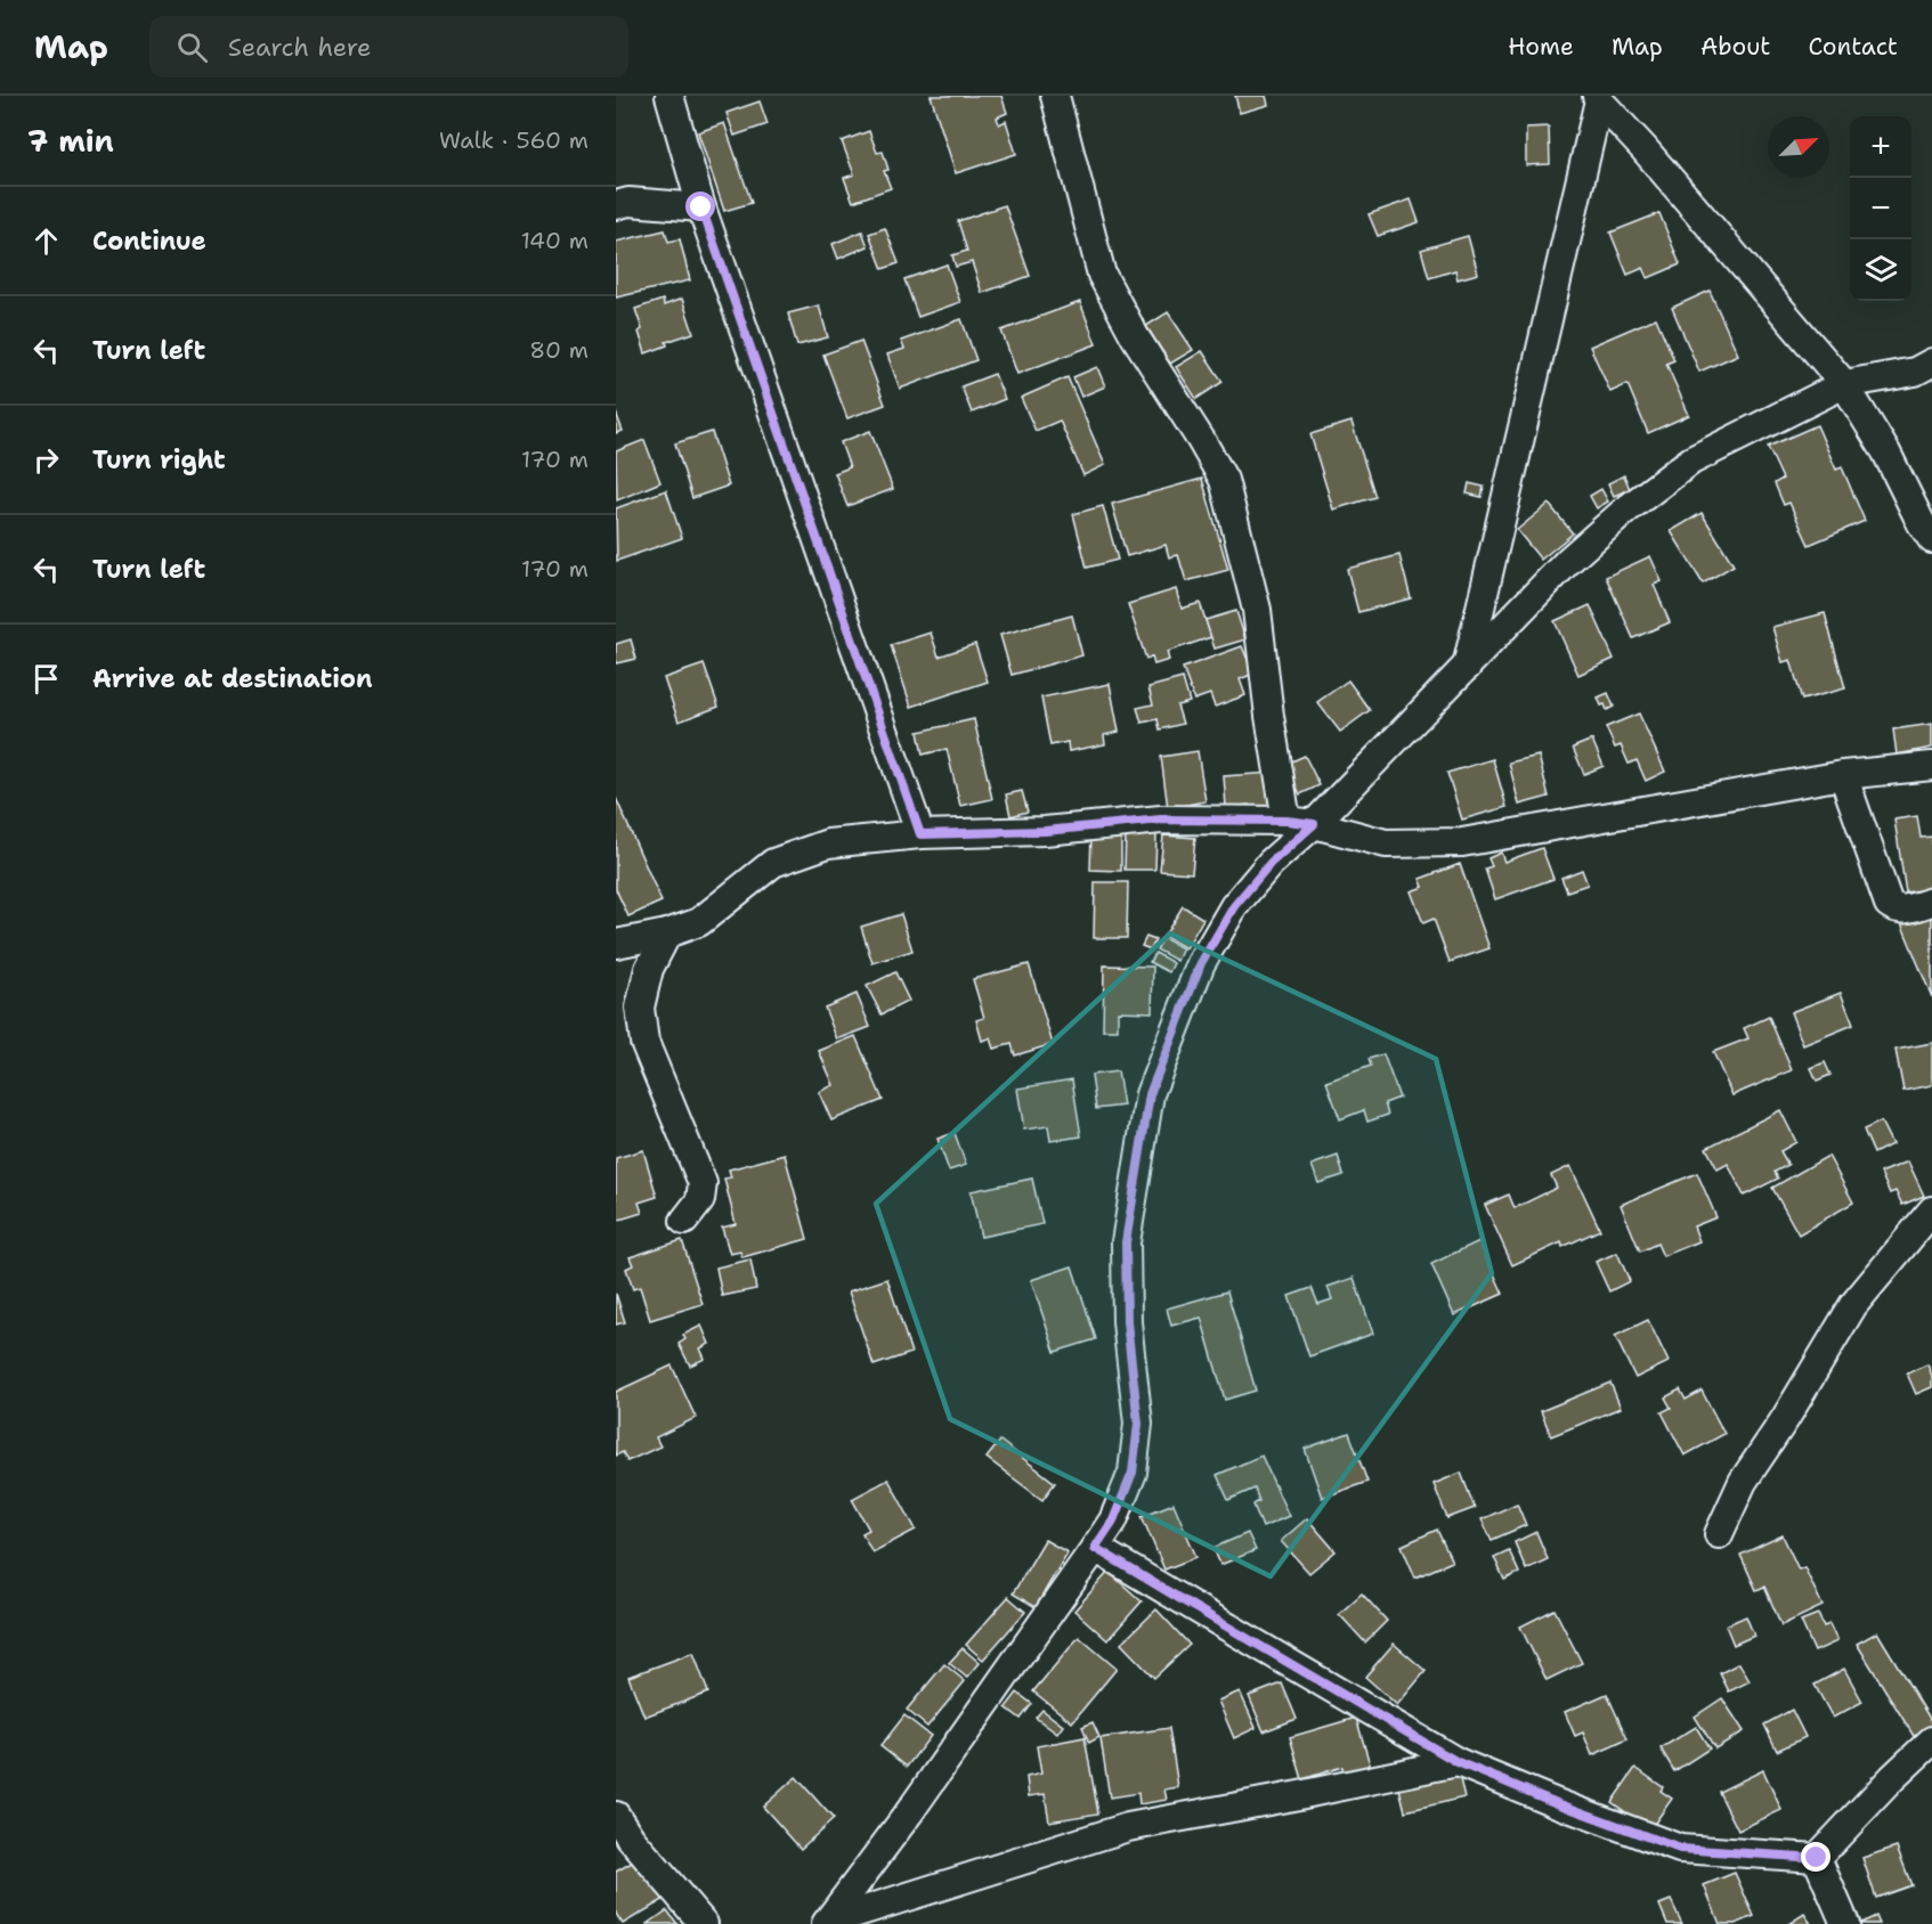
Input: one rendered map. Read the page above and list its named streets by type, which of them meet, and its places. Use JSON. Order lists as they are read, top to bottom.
{
  "north": "top right",
  "page": {
    "header": "Map",
    "search": "Search here",
    "nav": [
      "Home",
      "Map",
      "About",
      "Contact"
    ],
    "heading": ["7 min", "Walk · 560 m"],
    "map_buttons": ["+", "−"],
    "list": [
      ["Continue", "140 m"],
      ["Turn left", "80 m"],
      ["Turn right", "170 m"],
      ["Turn left", "170 m"],
      "Arrive at destination"
    ]
  }
}
